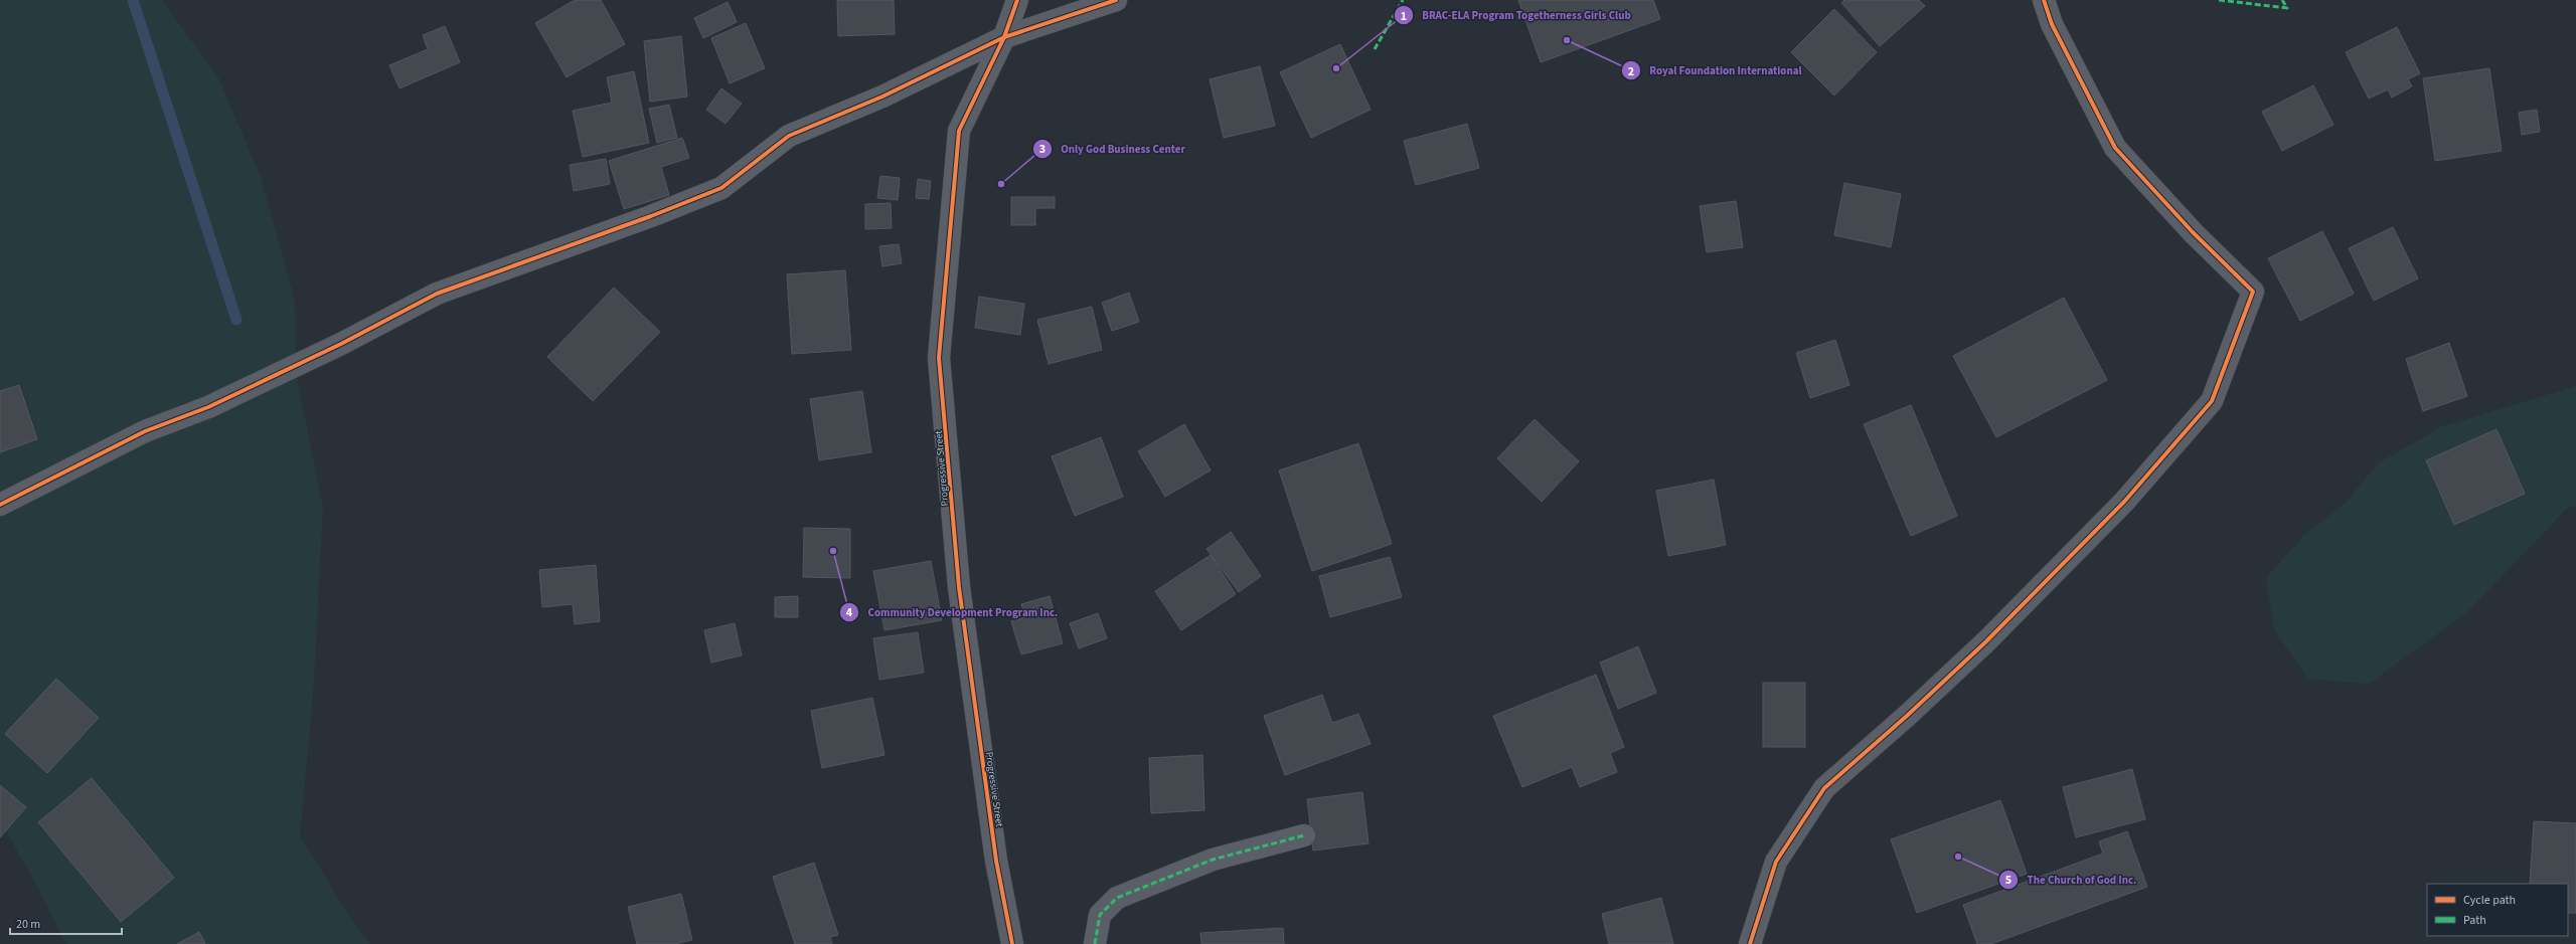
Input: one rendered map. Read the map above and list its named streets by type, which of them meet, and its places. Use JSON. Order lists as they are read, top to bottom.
{
  "streets": {
    "street": ["Progressive Street"]
  },
  "places": [
    "Royal Foundation International",
    "BRAC-ELA Program Togetherness Girls Club",
    "Only God Business Center",
    "Community Development Program Inc.",
    "The Church of God Inc."
  ],
  "legend": ["Cycle path", "Path"],
  "scale_bar": "20 m"
}
